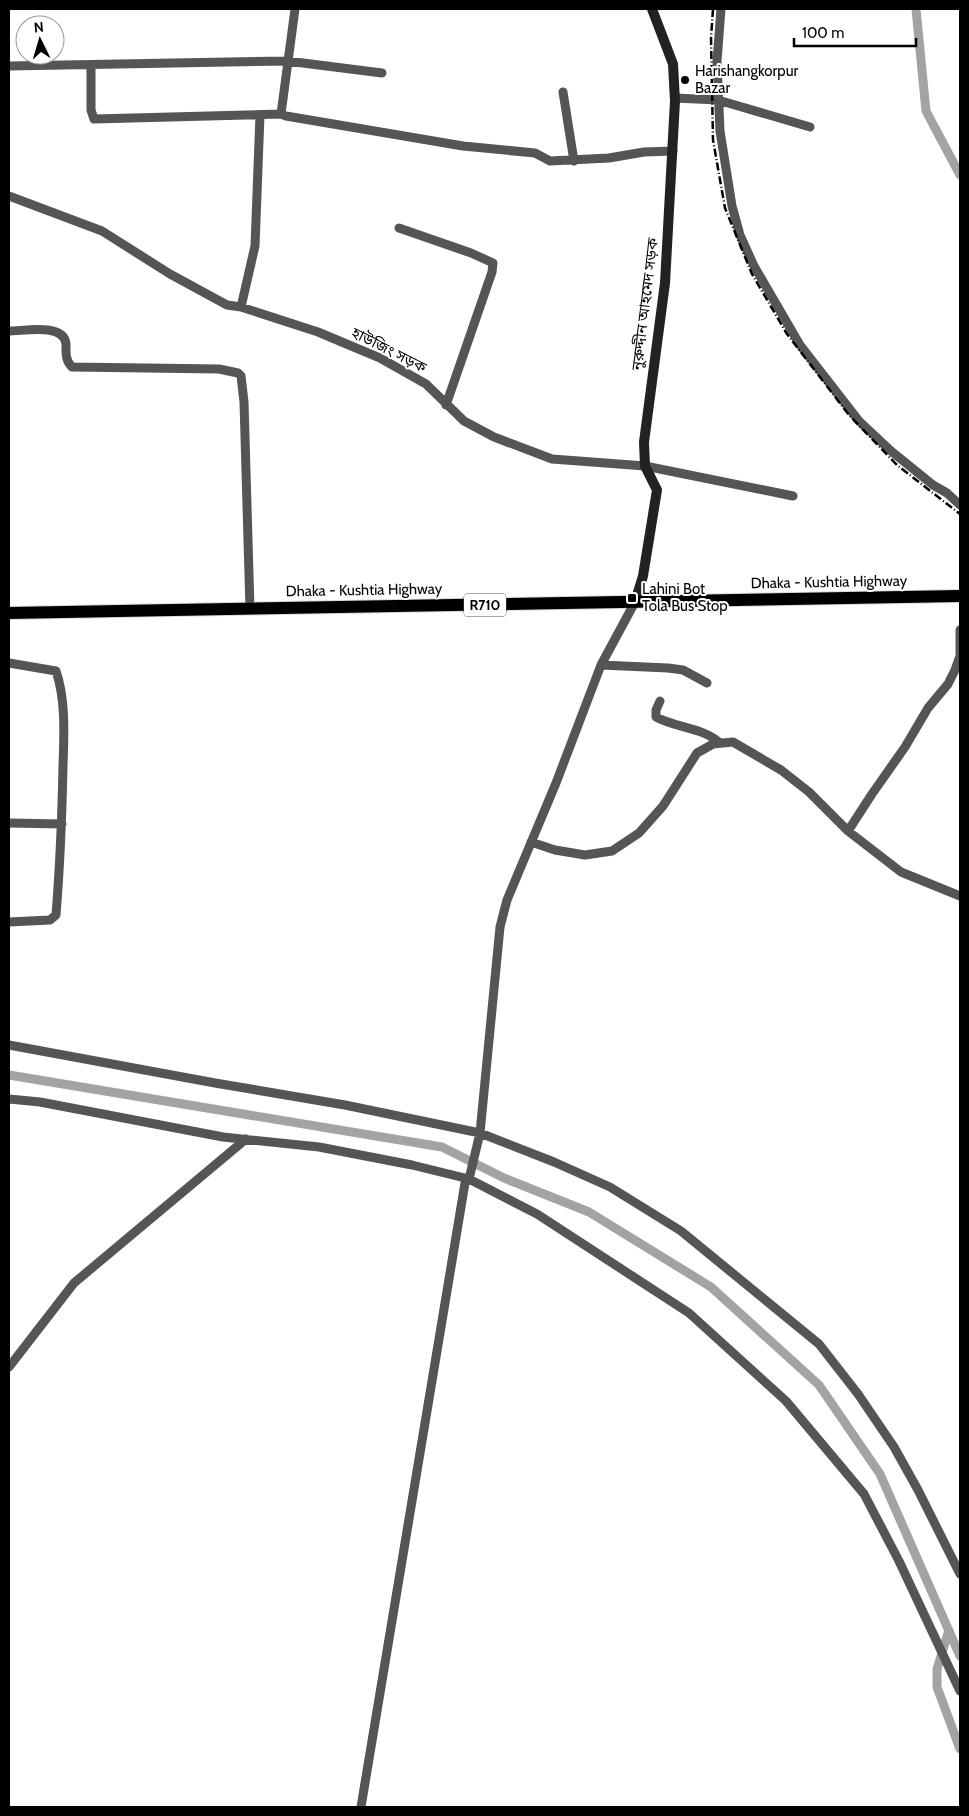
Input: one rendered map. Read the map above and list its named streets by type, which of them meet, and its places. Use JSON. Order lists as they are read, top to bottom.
{
  "streets": {
    "main road": ["নুরুদ্দীন আহমেদ সড়ক", "Dhaka - Kushtia Highway", "R710"],
    "street": ["হাউজিং সড়ক"]
  },
  "crossings": [
    ["নুরুদ্দীন আহমেদ সড়ক", "হাউজিং সড়ক"],
    ["নুরুদ্দীন আহমেদ সড়ক", "Dhaka - Kushtia Highway"]
  ],
  "places": {
    "other": ["Harishangkorpur Bazar"],
    "transit": ["Lahini Bot Tola Bus Stop"]
  },
  "scale_bar": "100 m",
  "north": "top"
}
